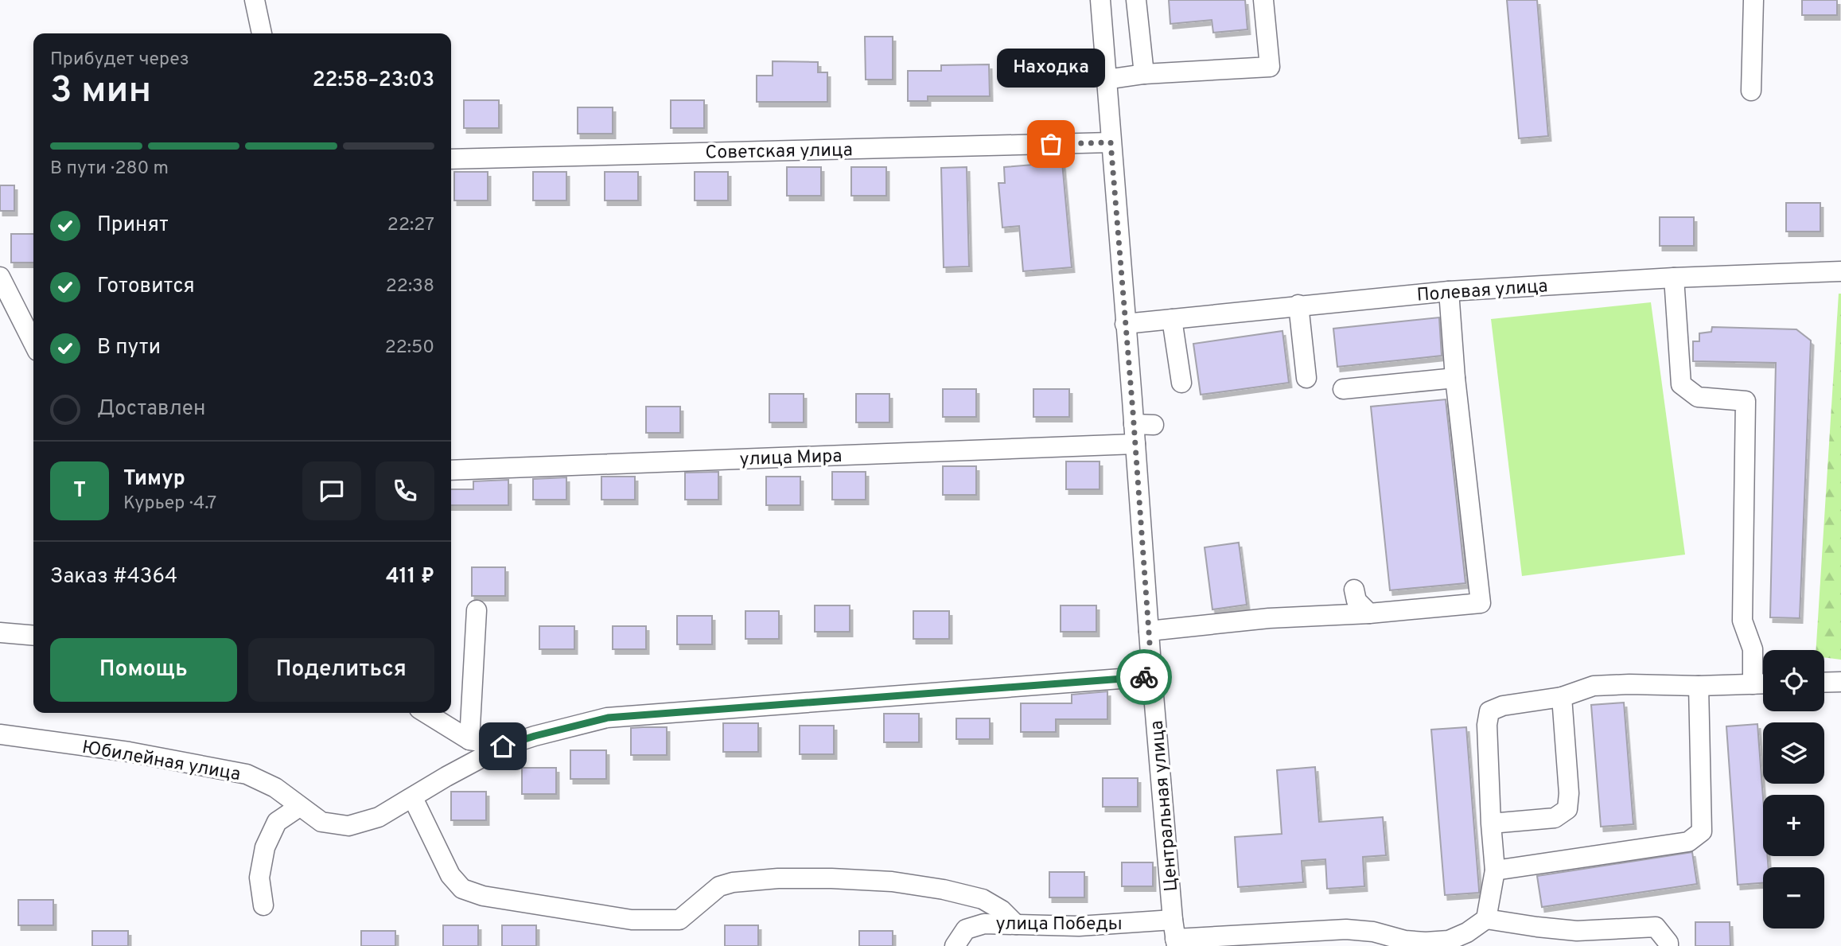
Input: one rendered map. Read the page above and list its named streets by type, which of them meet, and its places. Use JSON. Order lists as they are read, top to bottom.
{
  "streets": {
    "street": [
      "Советская улица",
      "Полевая улица",
      "улица Мира",
      "Юбилейная улица",
      "Центральная улица",
      "улица Победы"
    ]
  },
  "crossings": [
    ["Советская улица", "Центральная улица"],
    ["Полевая улица", "Центральная улица"],
    ["улица Мира", "Центральная улица"],
    ["Юбилейная улица", "Центральная улица"],
    ["Центральная улица", "улица Победы"]
  ],
  "places": ["Находка"],
  "page": {
    "heading": ["3 мин", "Прибудет через", "22:58–23:03"],
    "panel": [
      "Тимур",
      "Курьер · 4.7",
      "Заказ #4364",
      "411 ₽"
    ],
    "bubble": "Находка",
    "bar": "В пути · 280 m",
    "list": [
      ["Принят", "22:27"],
      ["Готовится", "22:38"],
      ["В пути", "22:50"],
      "Доставлен"
    ],
    "round": "Т",
    "buttons": ["Помощь", "Поделиться"],
    "map_buttons": ["+", "−"]
  }
}
